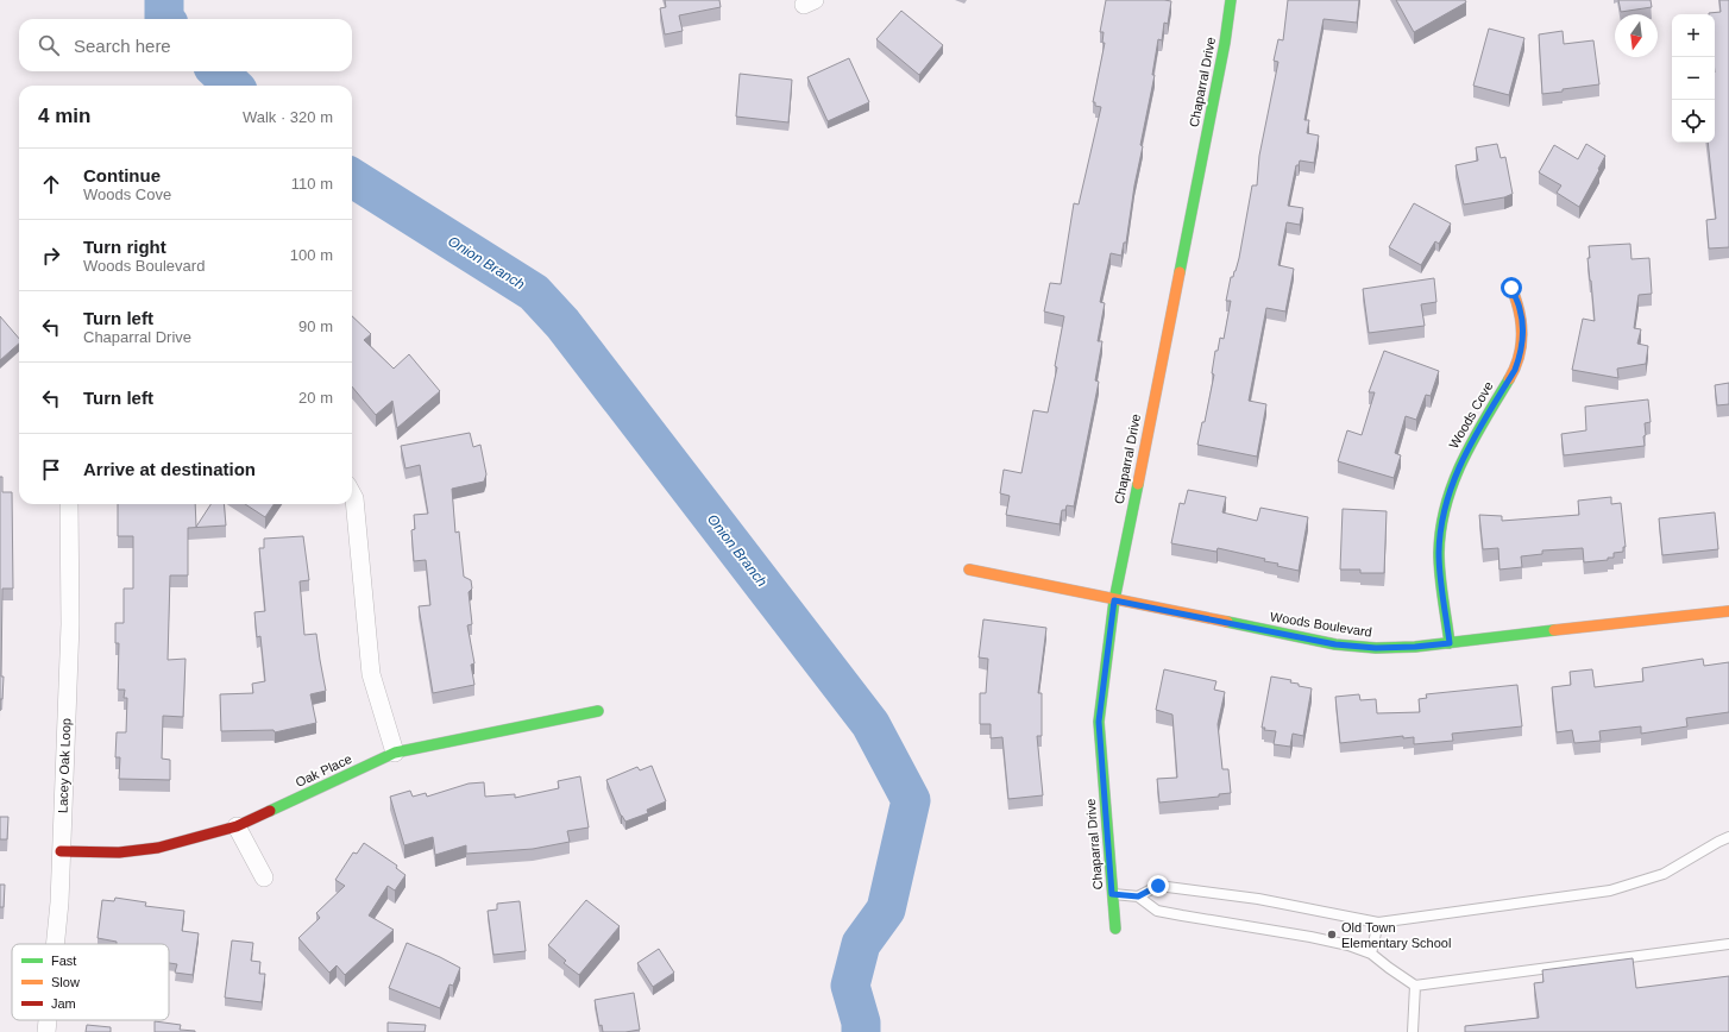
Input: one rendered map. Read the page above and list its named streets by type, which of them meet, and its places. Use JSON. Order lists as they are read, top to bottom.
{
  "streets": {
    "street": [
      "Chaparral Drive",
      "Woods Cove",
      "Woods Boulevard",
      "Lacey Oak Loop",
      "Oak Place"
    ]
  },
  "crossings": [
    ["Chaparral Drive", "Woods Boulevard"],
    ["Woods Cove", "Woods Boulevard"],
    ["Lacey Oak Loop", "Oak Place"]
  ],
  "water": ["Onion Branch"],
  "places": ["Old Town Elementary School"],
  "legend": ["Fast", "Slow", "Jam"],
  "north": "bottom",
  "page": {
    "map_buttons": ["+", "−"],
    "search": "Search here",
    "heading": ["4 min", "Walk · 320 m"],
    "list": [
      ["Continue", "Woods Cove", "110 m"],
      ["Turn right", "Woods Boulevard", "100 m"],
      ["Turn left", "Chaparral Drive", "90 m"],
      ["Turn left", "20 m"],
      "Arrive at destination"
    ]
  }
}
